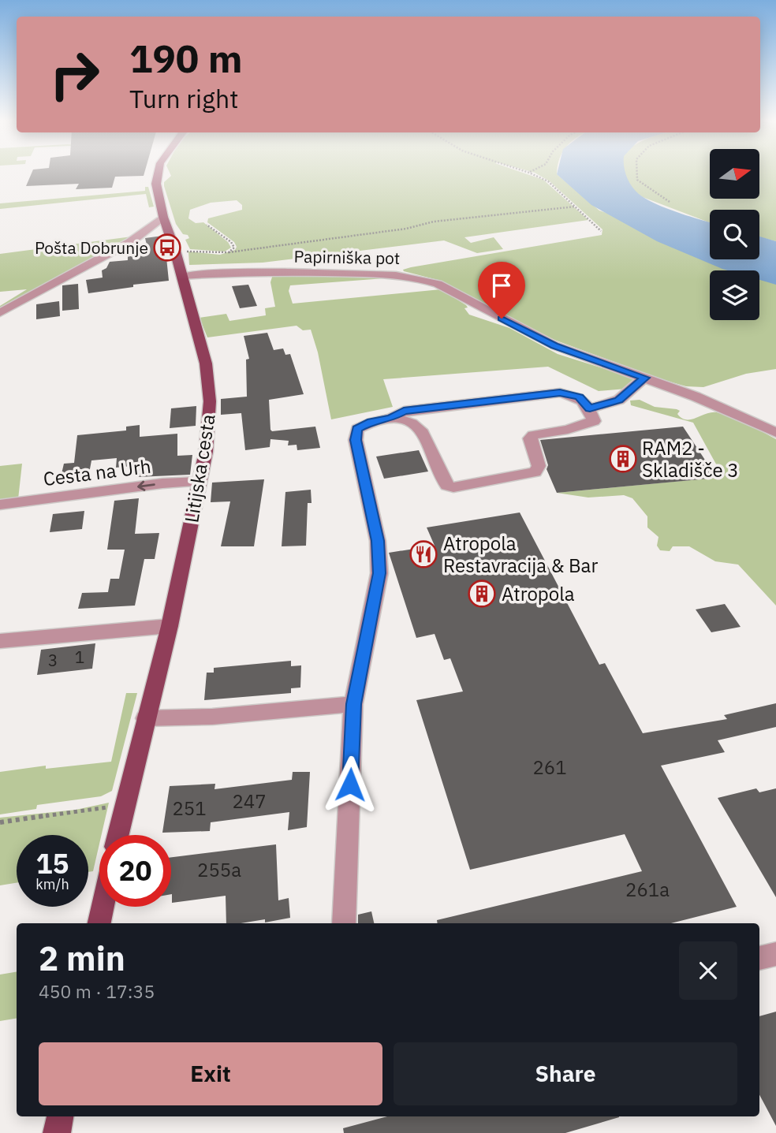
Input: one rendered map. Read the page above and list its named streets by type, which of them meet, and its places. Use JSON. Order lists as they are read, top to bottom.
{
  "streets": {
    "main road": ["Litijska cesta"],
    "street": ["Papirniška pot", "Cesta na Urh"]
  },
  "crossings": [
    ["Papirniška pot", "Litijska cesta"],
    ["Litijska cesta", "Cesta na Urh"]
  ],
  "places": {
    "bus stop": ["Pošta Dobrunje"],
    "building": ["RAM2 - Skladišče 3", "Atropola"],
    "restaurant": ["Atropola Restavracija & Bar"]
  },
  "house_numbers": [
    "1",
    "3",
    "261",
    "247",
    "251",
    "255a",
    "261a"
  ],
  "north": "right",
  "page": {
    "turn": ["190 m", "Turn right"],
    "speed": "15 km/h",
    "limit": "20",
    "heading": ["2 min", "450 m · 17:35"],
    "buttons": ["Exit", "Share"]
  }
}
